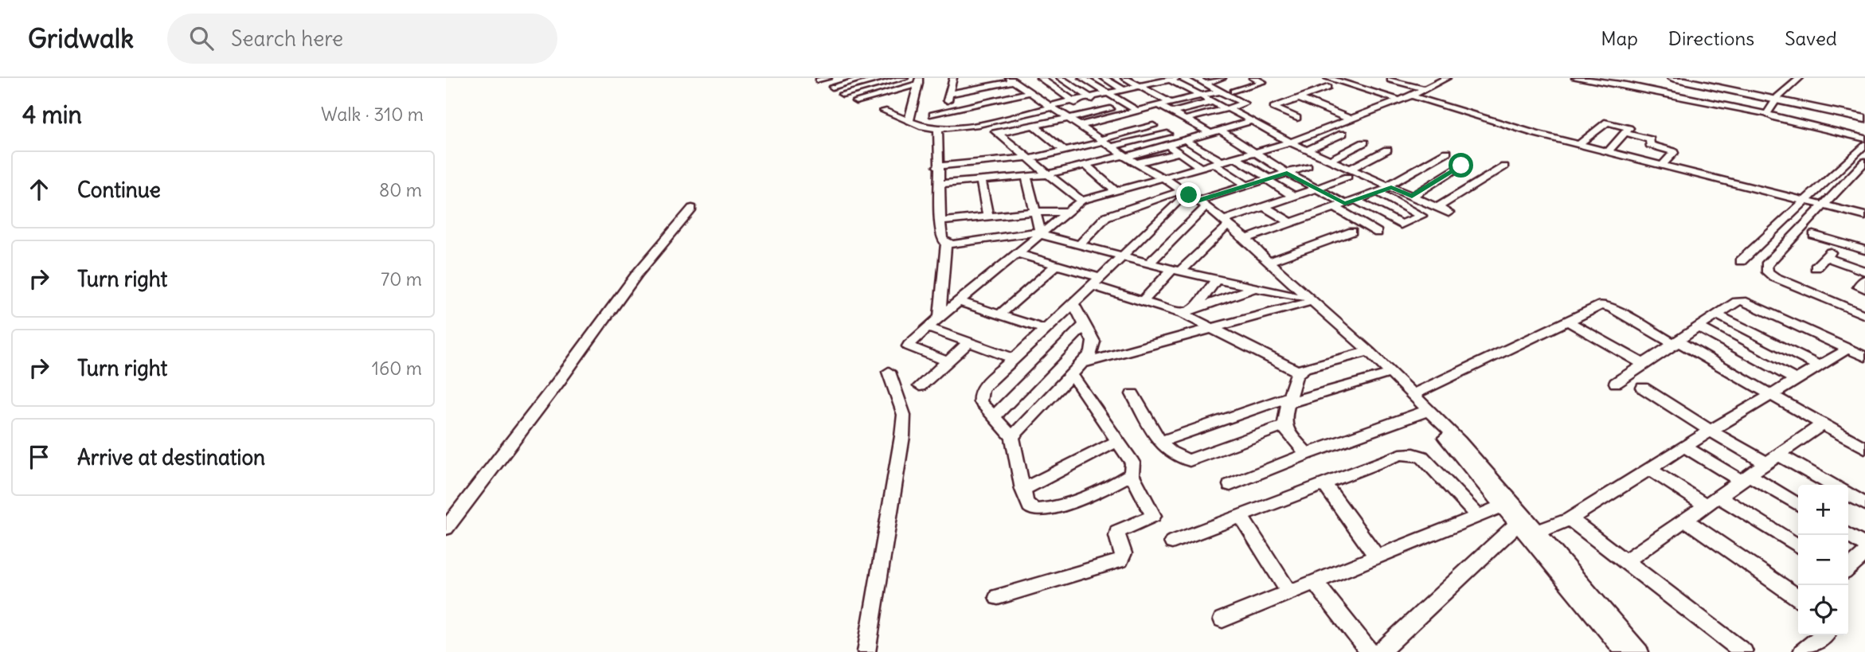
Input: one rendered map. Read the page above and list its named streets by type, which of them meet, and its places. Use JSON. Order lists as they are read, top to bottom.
{
  "page": {
    "header": "Gridwalk",
    "search": "Search here",
    "nav": ["Map", "Directions", "Saved"],
    "heading": ["4 min", "Walk · 310 m"],
    "list": [
      ["Continue", "80 m"],
      ["Turn right", "70 m"],
      ["Turn right", "160 m"],
      "Arrive at destination"
    ],
    "map_buttons": ["+", "−"]
  }
}
